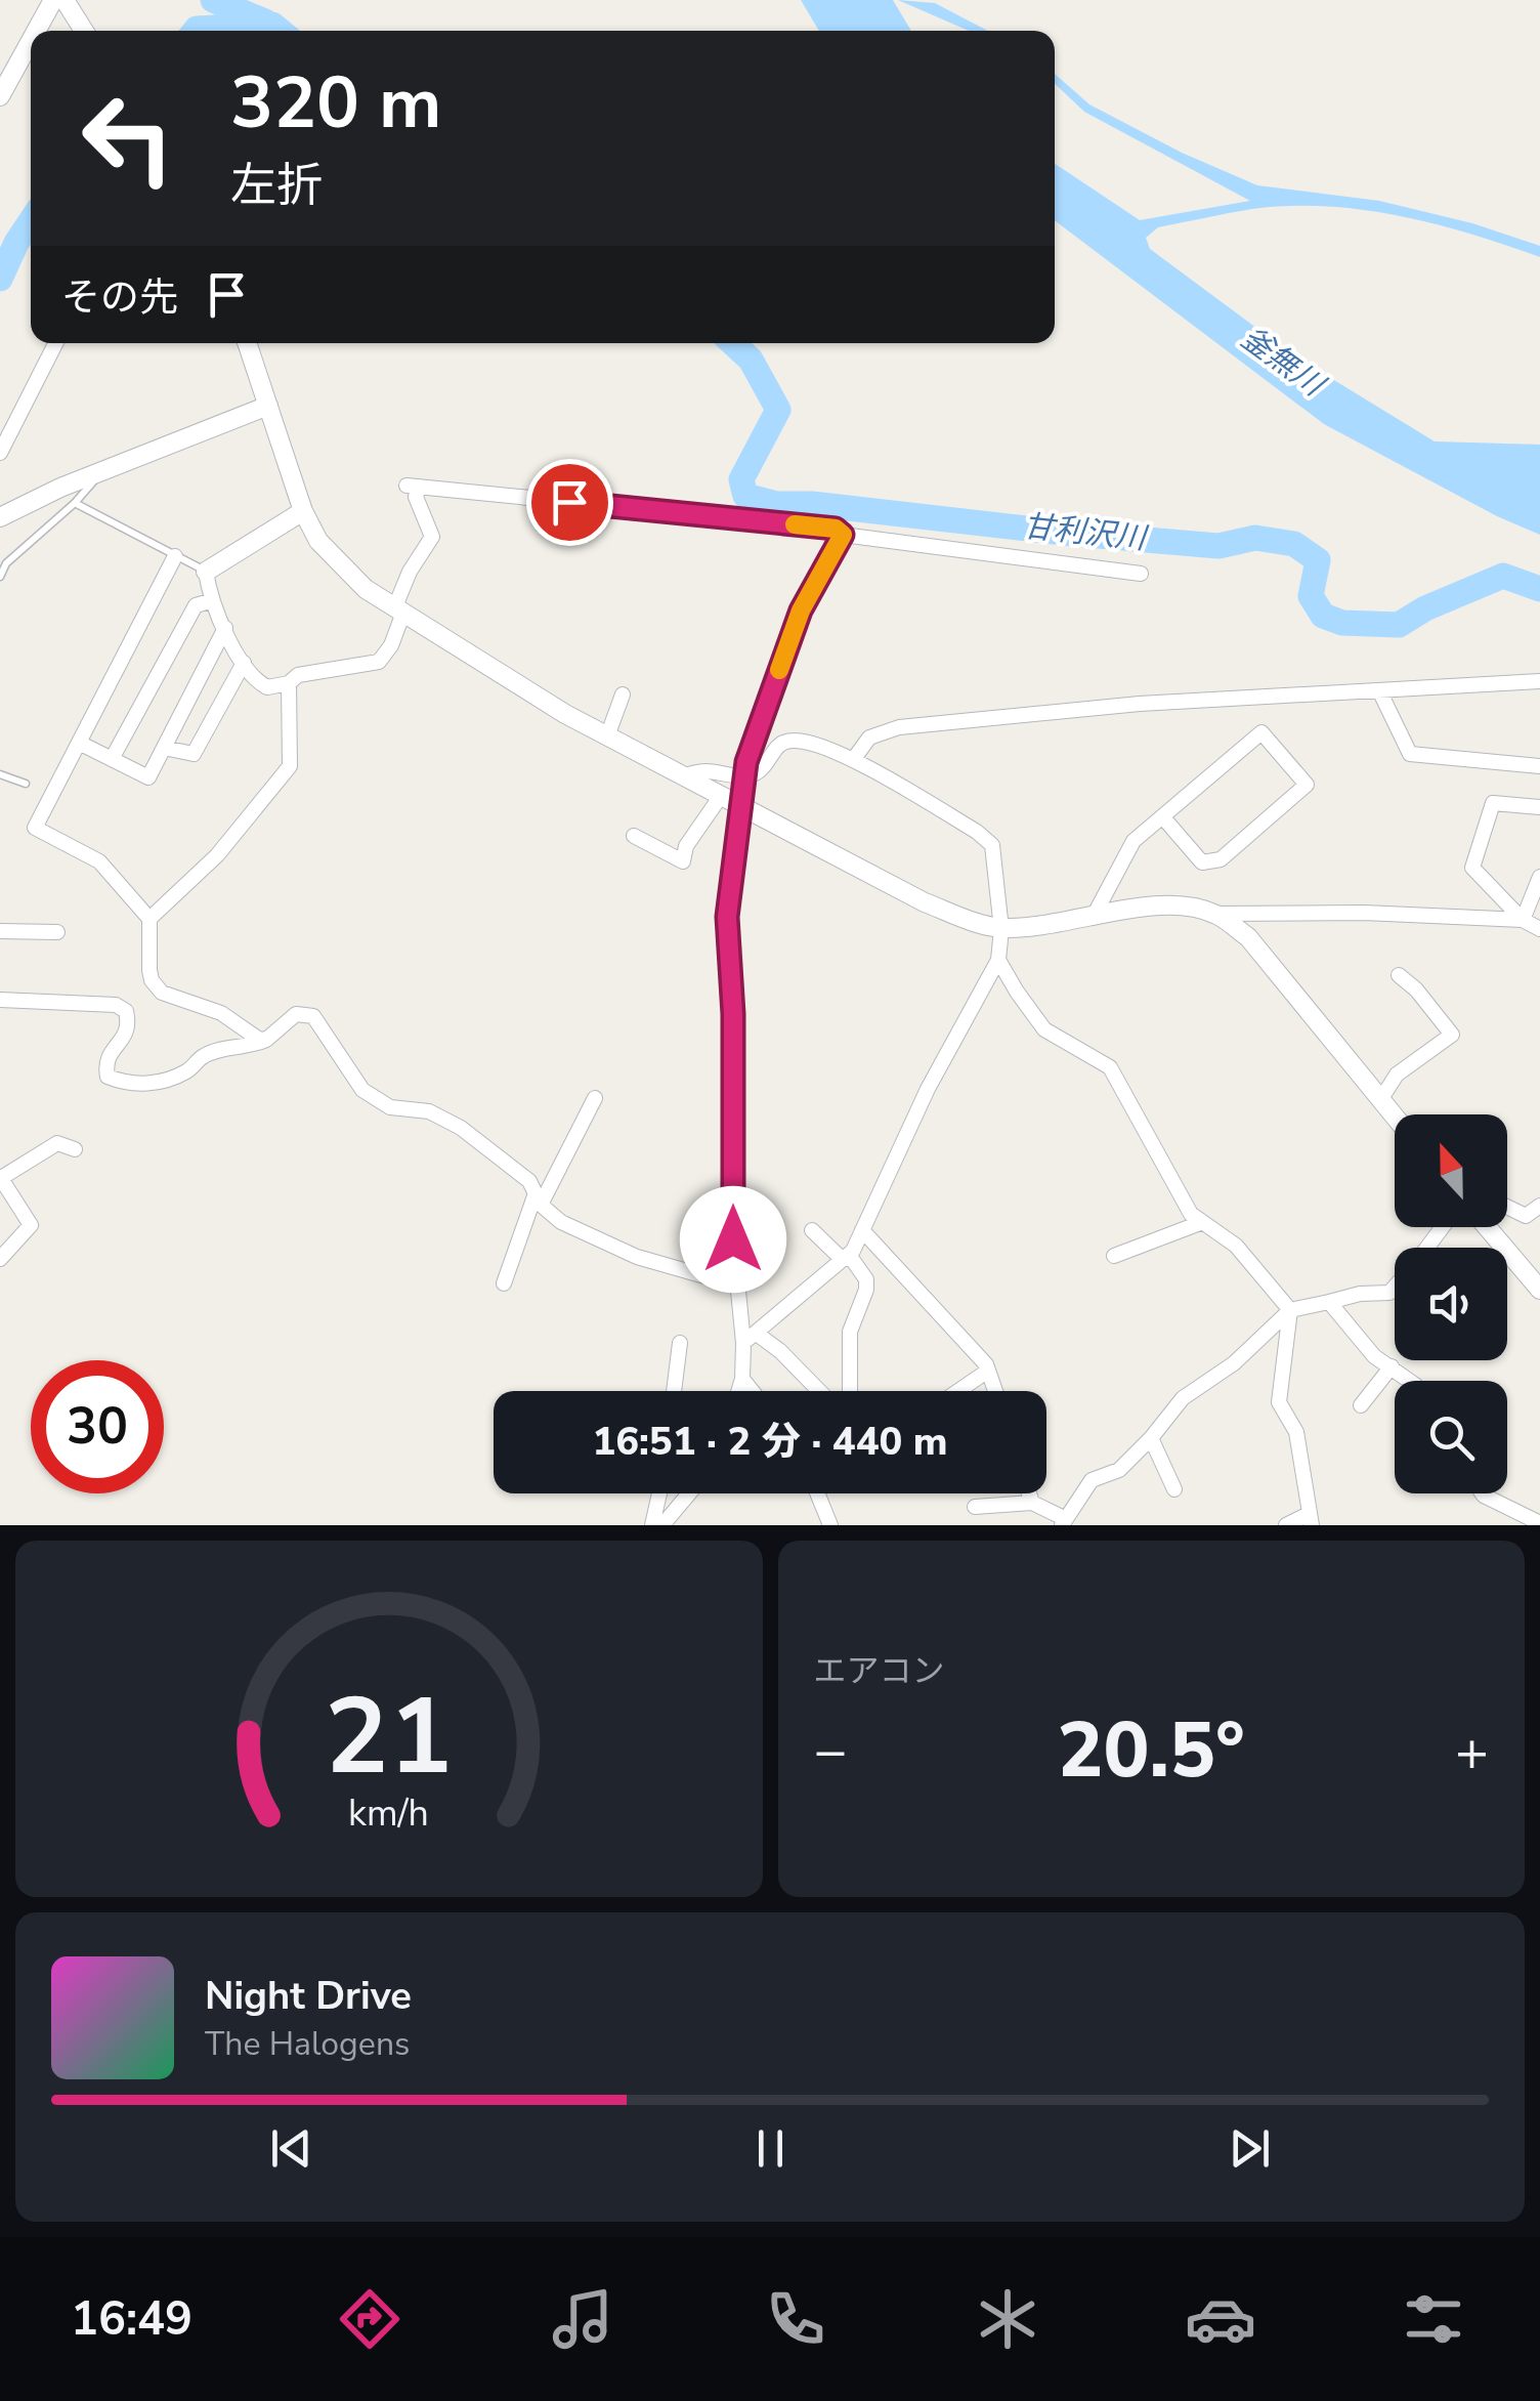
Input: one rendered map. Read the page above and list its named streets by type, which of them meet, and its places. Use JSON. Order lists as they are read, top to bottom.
{
  "water": ["釜無川", "甘利沢川"],
  "north": "top",
  "page": {
    "turn": ["320 m", "左折"],
    "then": "その先",
    "limit": "30",
    "trip": "16:51 · 2 分 · 440 m",
    "tile": "エアコン",
    "heat": ["−", "20.5°", "+"],
    "song": ["Night Drive", "The Halogens"],
    "tabs": "16:49",
    "gauge": ["21", "km/h"]
  }
}
